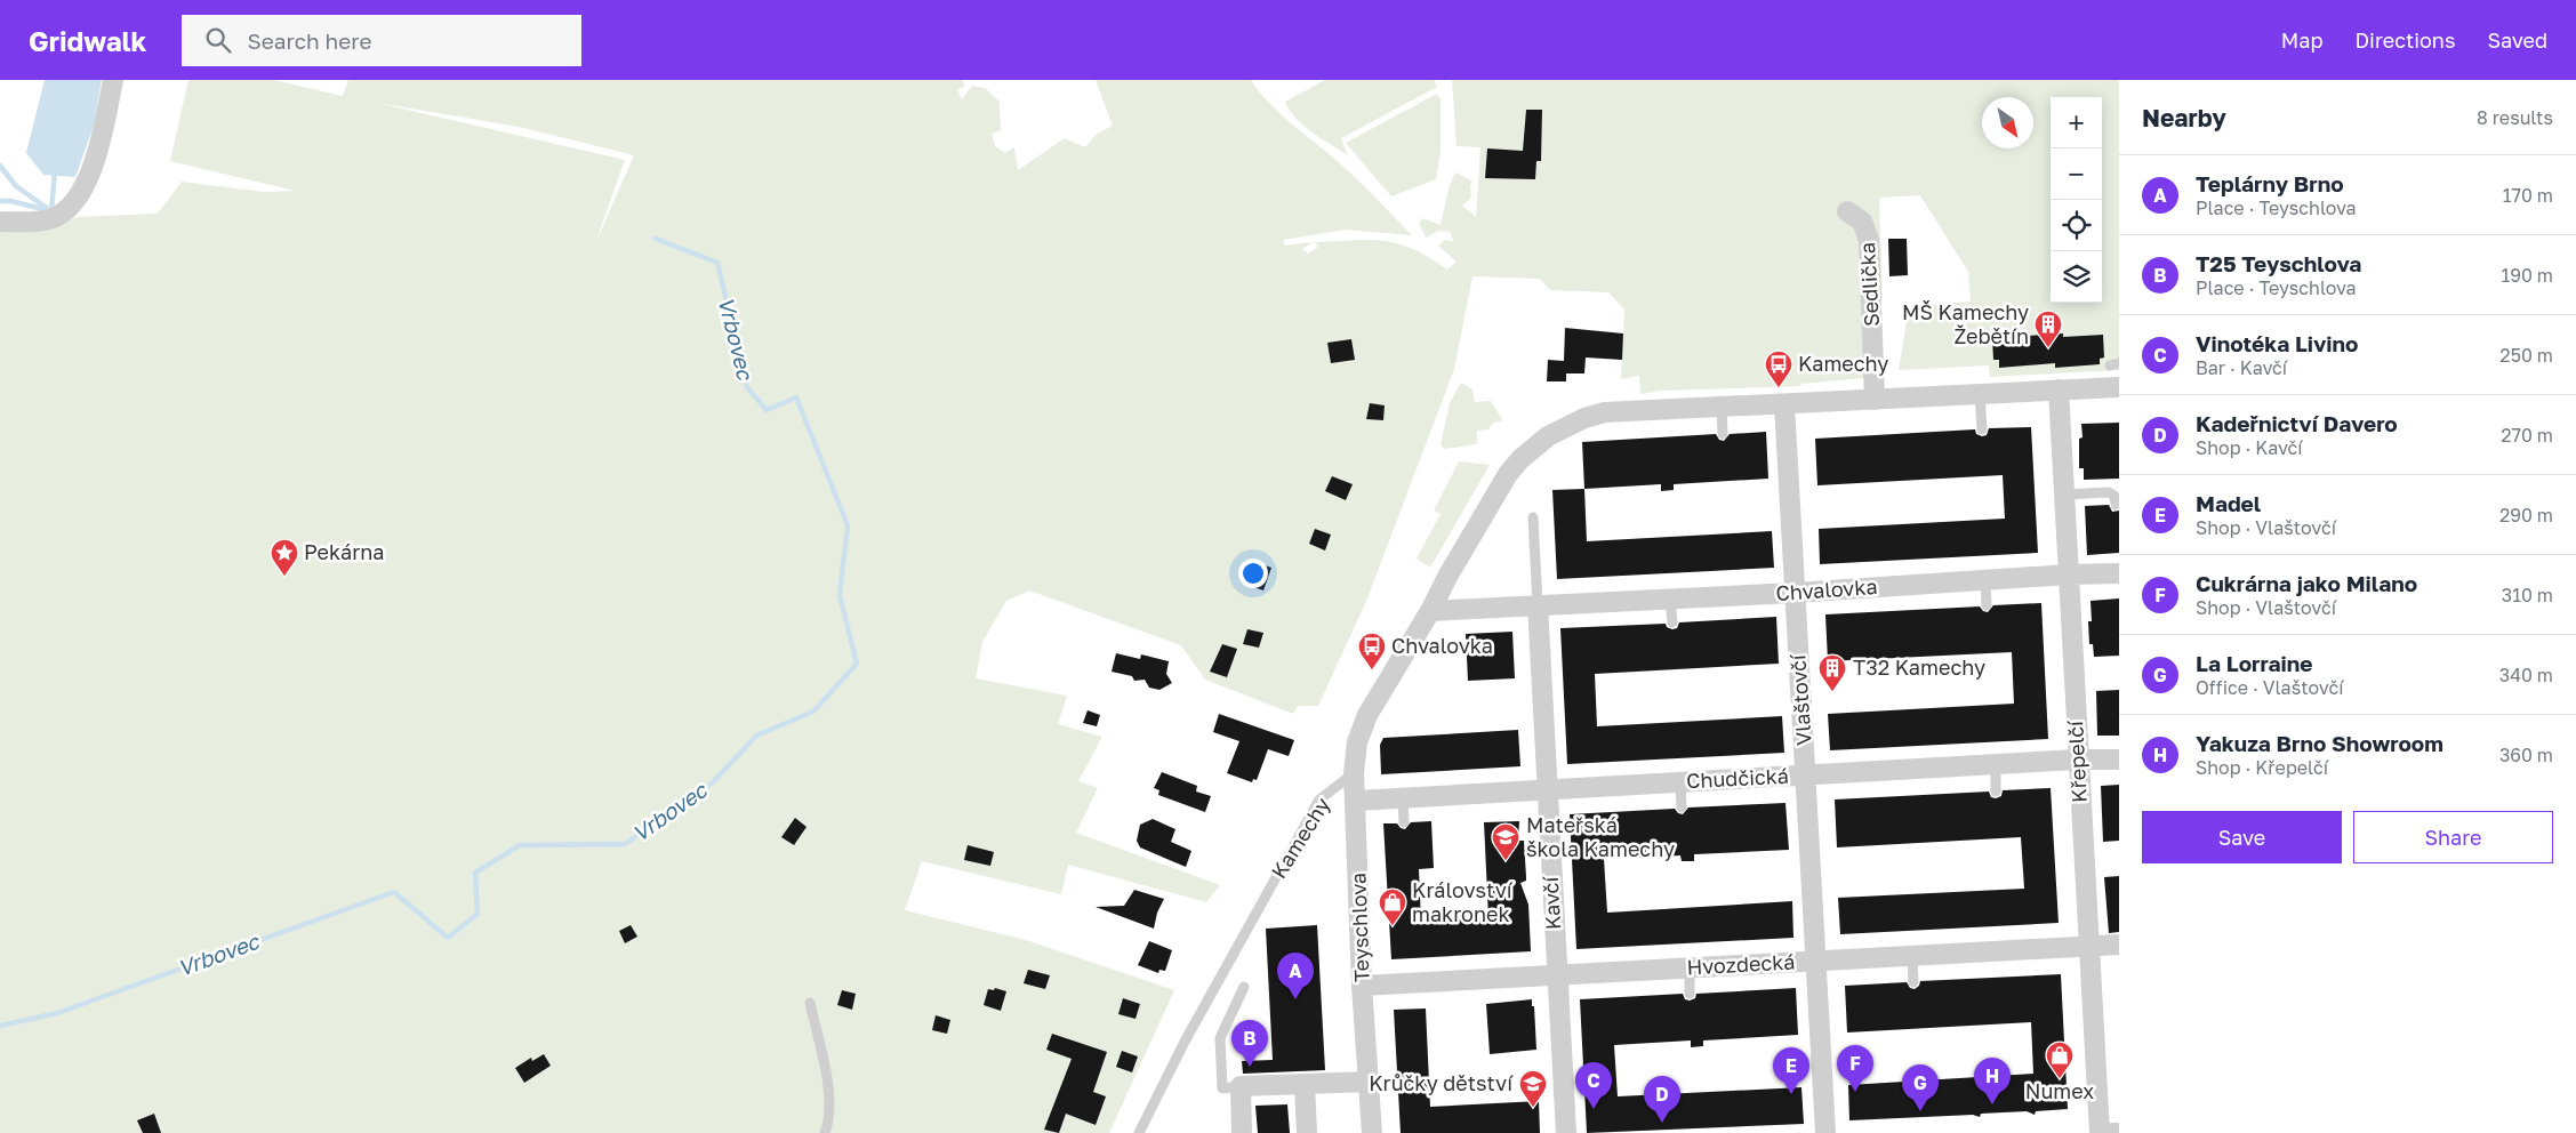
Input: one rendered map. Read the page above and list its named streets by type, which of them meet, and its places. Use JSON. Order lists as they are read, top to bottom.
{
  "streets": {
    "street": [
      "Sedlička",
      "Chvalovka",
      "Vlaštovčí",
      "Křepelčí",
      "Chudčická",
      "Kavčí",
      "Teyschlova",
      "Hvozdecká"
    ],
    "lane": ["Kamechy"]
  },
  "crossings": [
    ["Chvalovka", "Vlaštovčí"],
    ["Chvalovka", "Křepelčí"],
    ["Chvalovka", "Kavčí"],
    ["Vlaštovčí", "Chudčická"],
    ["Vlaštovčí", "Hvozdecká"],
    ["Křepelčí", "Chudčická"],
    ["Křepelčí", "Hvozdecká"],
    ["Chudčická", "Kavčí"],
    ["Chudčická", "Teyschlova"],
    ["Kamechy", "Teyschlova"],
    ["Kavčí", "Hvozdecká"],
    ["Teyschlova", "Hvozdecká"]
  ],
  "water": ["Vrbovec"],
  "places": {
    "building": ["MŠ Kamechy Žebětín", "T32 Kamechy"],
    "bus stop": ["Kamechy", "Chvalovka"],
    "place": ["Pekárna"],
    "school or university": ["Mateřská škola Kamechy", "Krůčky dětství"],
    "shop": ["Království makronek", "Numex"]
  },
  "north": "bottom right",
  "page": {
    "header": "Gridwalk",
    "search": "Search here",
    "nav": ["Map", "Directions", "Saved"],
    "heading": ["Nearby", "8 results"],
    "map_buttons": ["+", "−"],
    "list": [
      {
        "mark": "A",
        "name": "Teplárny Brno",
        "note": "Place · Teyschlova",
        "value": "170 m"
      },
      {
        "mark": "B",
        "name": "T25 Teyschlova",
        "note": "Place · Teyschlova",
        "value": "190 m"
      },
      {
        "mark": "C",
        "name": "Vinotéka Livino",
        "note": "Bar · Kavčí",
        "value": "250 m"
      },
      {
        "mark": "D",
        "name": "Kadeřnictví Davero",
        "note": "Shop · Kavčí",
        "value": "270 m"
      },
      {
        "mark": "E",
        "name": "Madel",
        "note": "Shop · Vlaštovčí",
        "value": "290 m"
      },
      {
        "mark": "F",
        "name": "Cukrárna jako Milano",
        "note": "Shop · Vlaštovčí",
        "value": "310 m"
      },
      {
        "mark": "G",
        "name": "La Lorraine",
        "note": "Office · Vlaštovčí",
        "value": "340 m"
      },
      {
        "mark": "H",
        "name": "Yakuza Brno Showroom",
        "note": "Shop · Křepelčí",
        "value": "360 m"
      }
    ],
    "buttons": ["Save", "Share"],
    "pins": [
      "A",
      "B",
      "F",
      "E",
      "H",
      "C",
      "G",
      "D"
    ]
  }
}
